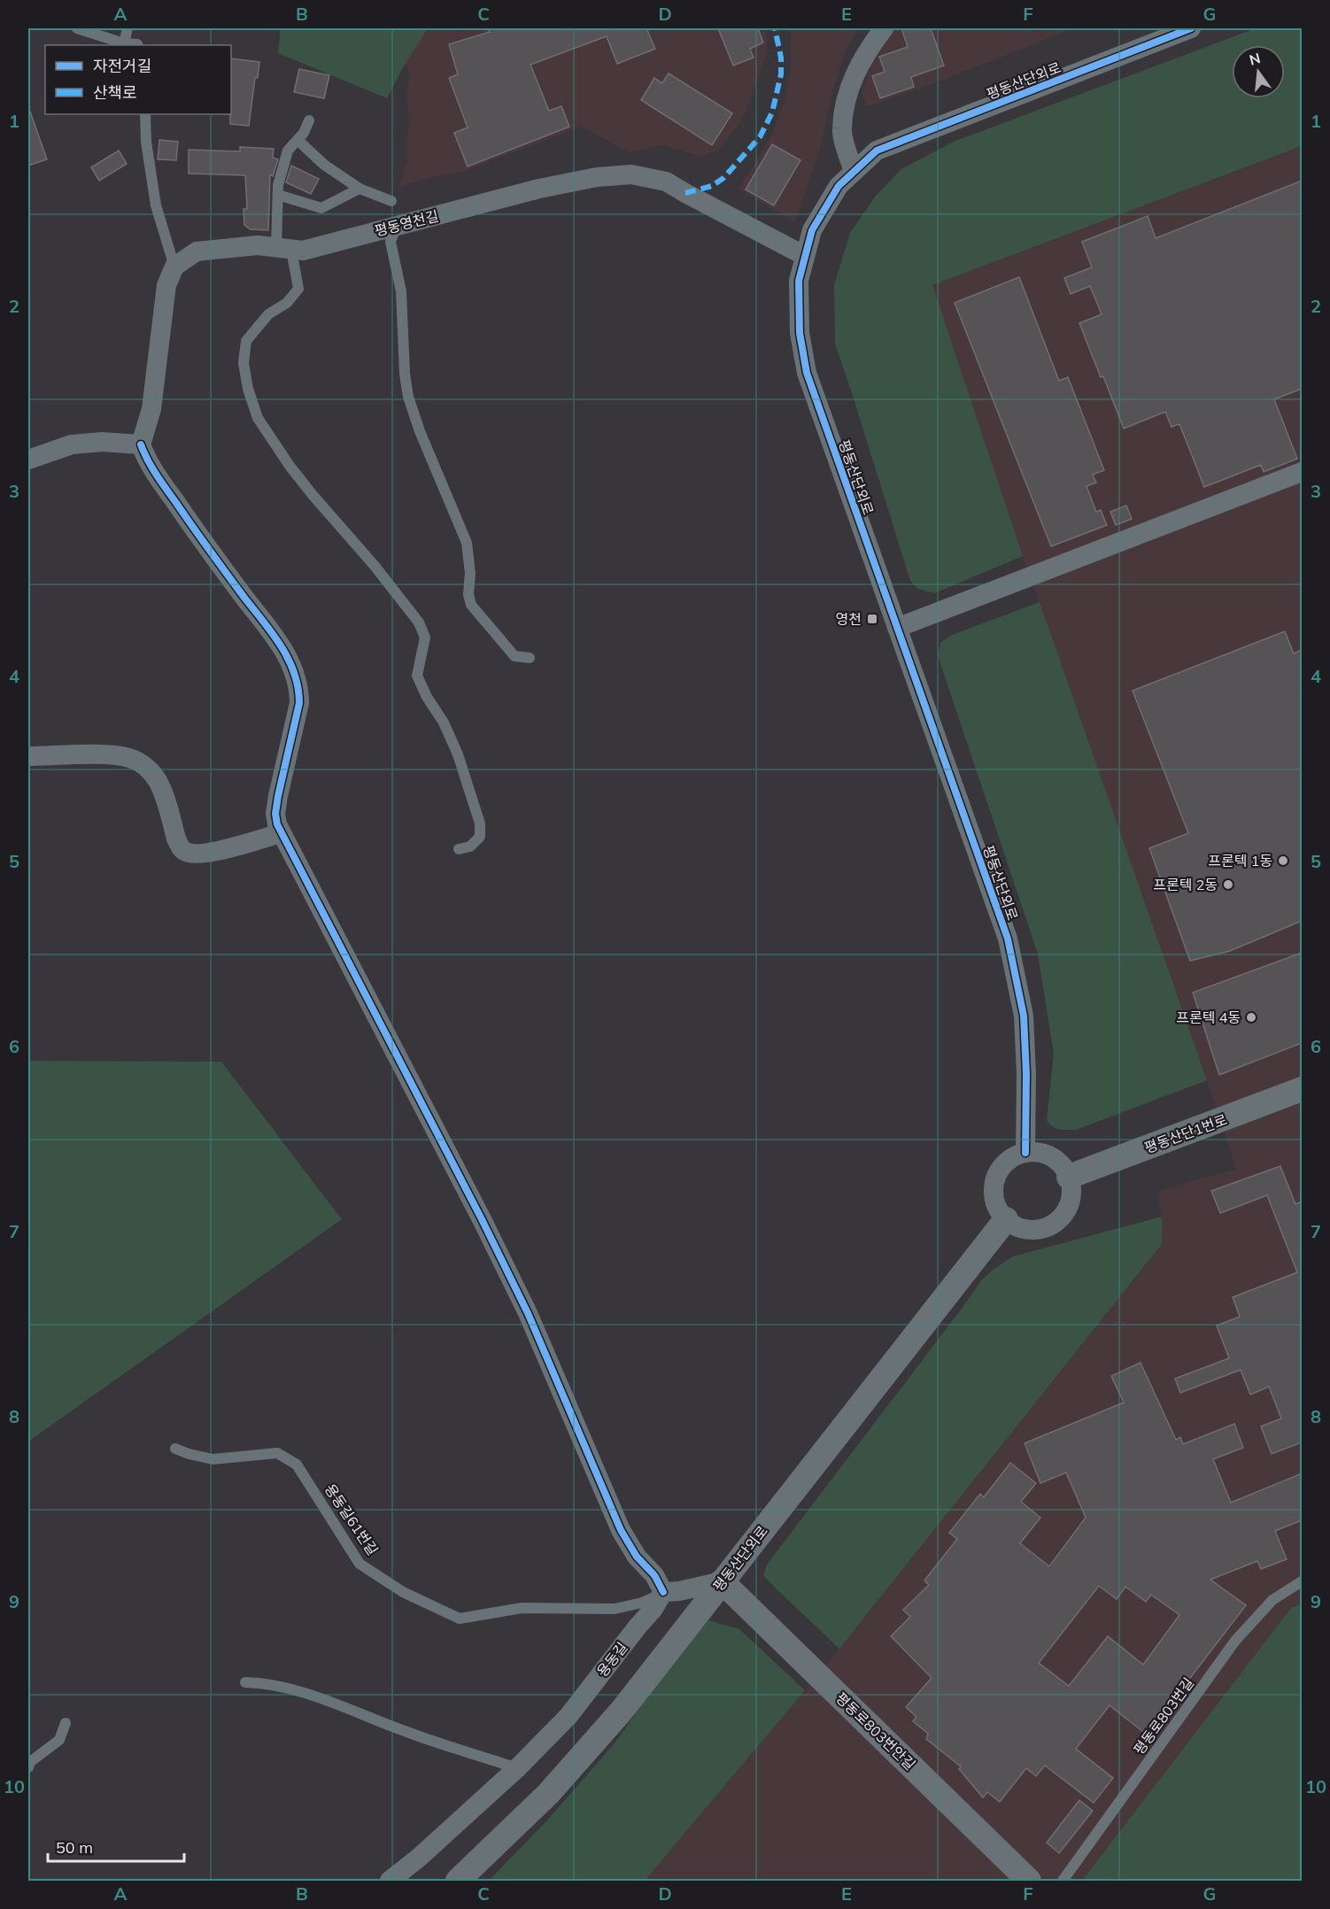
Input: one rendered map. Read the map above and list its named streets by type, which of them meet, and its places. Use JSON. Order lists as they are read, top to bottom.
{
  "streets": {
    "street": [
      "평동산단외로",
      "평동영천길",
      "평동산단1번로",
      "용동길",
      "평동로803번안길"
    ],
    "lane": ["용동길61번길", "평동로803번길"]
  },
  "crossings": [
    ["평동산단외로", "평동영천길"],
    ["평동산단외로", "평동산단1번로"],
    ["평동산단외로", "평동로803번안길"],
    ["용동길61번길", "용동길"]
  ],
  "places": {
    "transit": ["영천"],
    "other": ["프론텍 1동", "프론텍 2동", "프론텍 4동"]
  },
  "legend": ["자전거길", "산책로"],
  "scale_bar": "50 m",
  "north": "top",
  "grid": {
    "columns": [
      "A",
      "B",
      "C",
      "D",
      "E",
      "F",
      "G"
    ],
    "rows": [
      "1",
      "2",
      "3",
      "4",
      "5",
      "6",
      "7",
      "8",
      "9",
      "10"
    ]
  }
}
